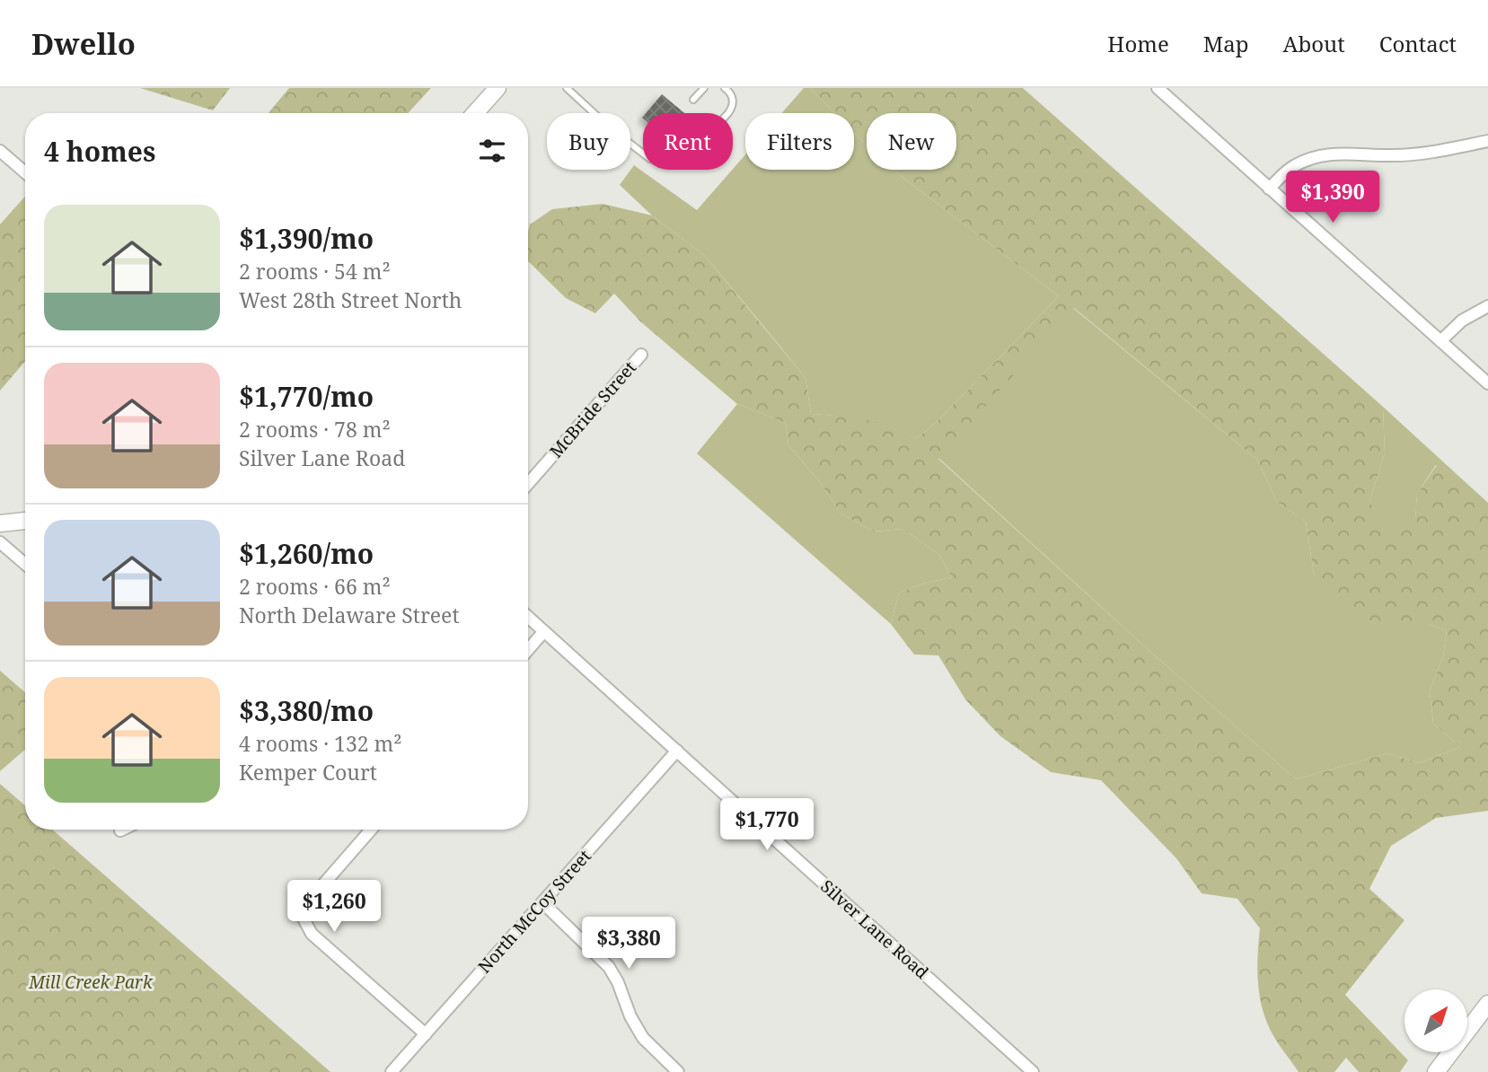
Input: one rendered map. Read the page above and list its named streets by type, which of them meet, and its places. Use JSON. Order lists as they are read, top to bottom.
{
  "streets": {
    "street": ["McBride Street", "North McCoy Street", "Silver Lane Road"]
  },
  "crossings": [
    ["North McCoy Street", "Silver Lane Road"]
  ],
  "parks": ["Mill Creek Park"],
  "north": "top right",
  "page": {
    "header": "Dwello",
    "nav": [
      "Home",
      "Map",
      "About",
      "Contact"
    ],
    "chip": [
      "Buy",
      "Rent",
      "Filters",
      "New"
    ],
    "heading": "4 homes",
    "price": [
      "$1,390",
      "$1,770",
      "$1,260",
      "$3,380"
    ],
    "list": [
      {
        "name": "$1,390/mo",
        "note": "2 rooms · 54 m² · West 28th Street North"
      },
      {
        "name": "$1,770/mo",
        "note": "2 rooms · 78 m² · Silver Lane Road"
      },
      {
        "name": "$1,260/mo",
        "note": "2 rooms · 66 m² · North Delaware Street"
      },
      {
        "name": "$3,380/mo",
        "note": "4 rooms · 132 m² · Kemper Court"
      }
    ]
  }
}
